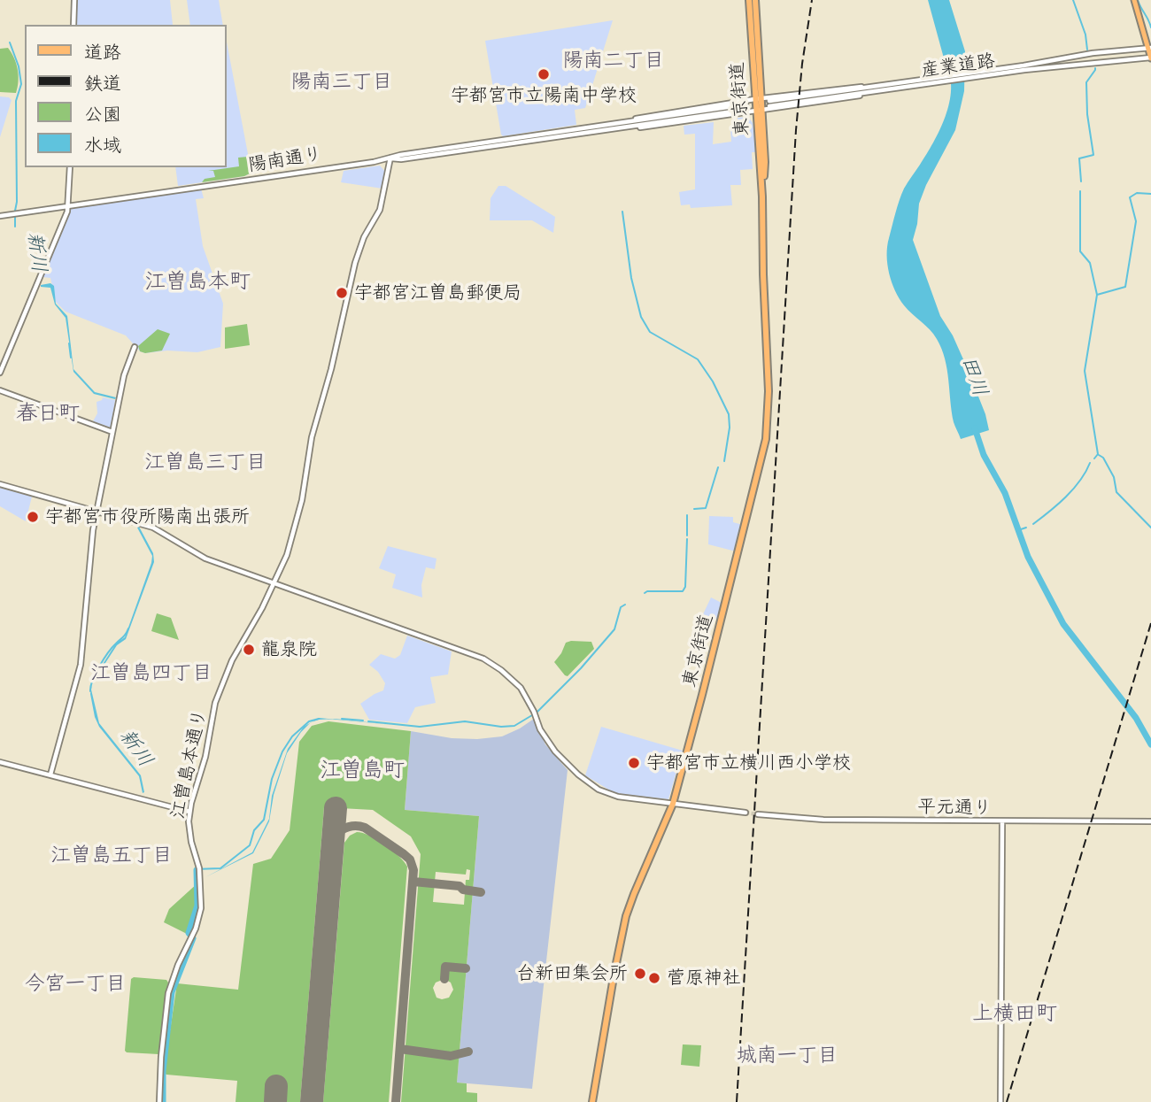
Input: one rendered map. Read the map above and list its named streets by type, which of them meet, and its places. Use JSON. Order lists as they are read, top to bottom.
{
  "streets": {
    "highway": ["東京街道"],
    "street": [
      "産業道路",
      "陽南通り",
      "江曽島本通り",
      "平元通り"
    ]
  },
  "crossings": [
    ["陽南通り", "江曽島本通り"]
  ],
  "districts": [
    "陽南二丁目",
    "陽南三丁目",
    "江曽島本町",
    "春日町",
    "江曽島三丁目",
    "江曽島四丁目",
    "江曽島町",
    "江曽島五丁目",
    "今宮一丁目",
    "上横田町",
    "城南一丁目"
  ],
  "water": ["新川", "田川"],
  "places": [
    "宇都宮市立陽南中学校",
    "宇都宮江曽島郵便局",
    "宇都宮市役所陽南出張所",
    "龍泉院",
    "宇都宮市立横川西小学校",
    "台新田集会所",
    "菅原神社"
  ],
  "legend": [
    "道路",
    "鉄道",
    "公園",
    "水域"
  ]
}
